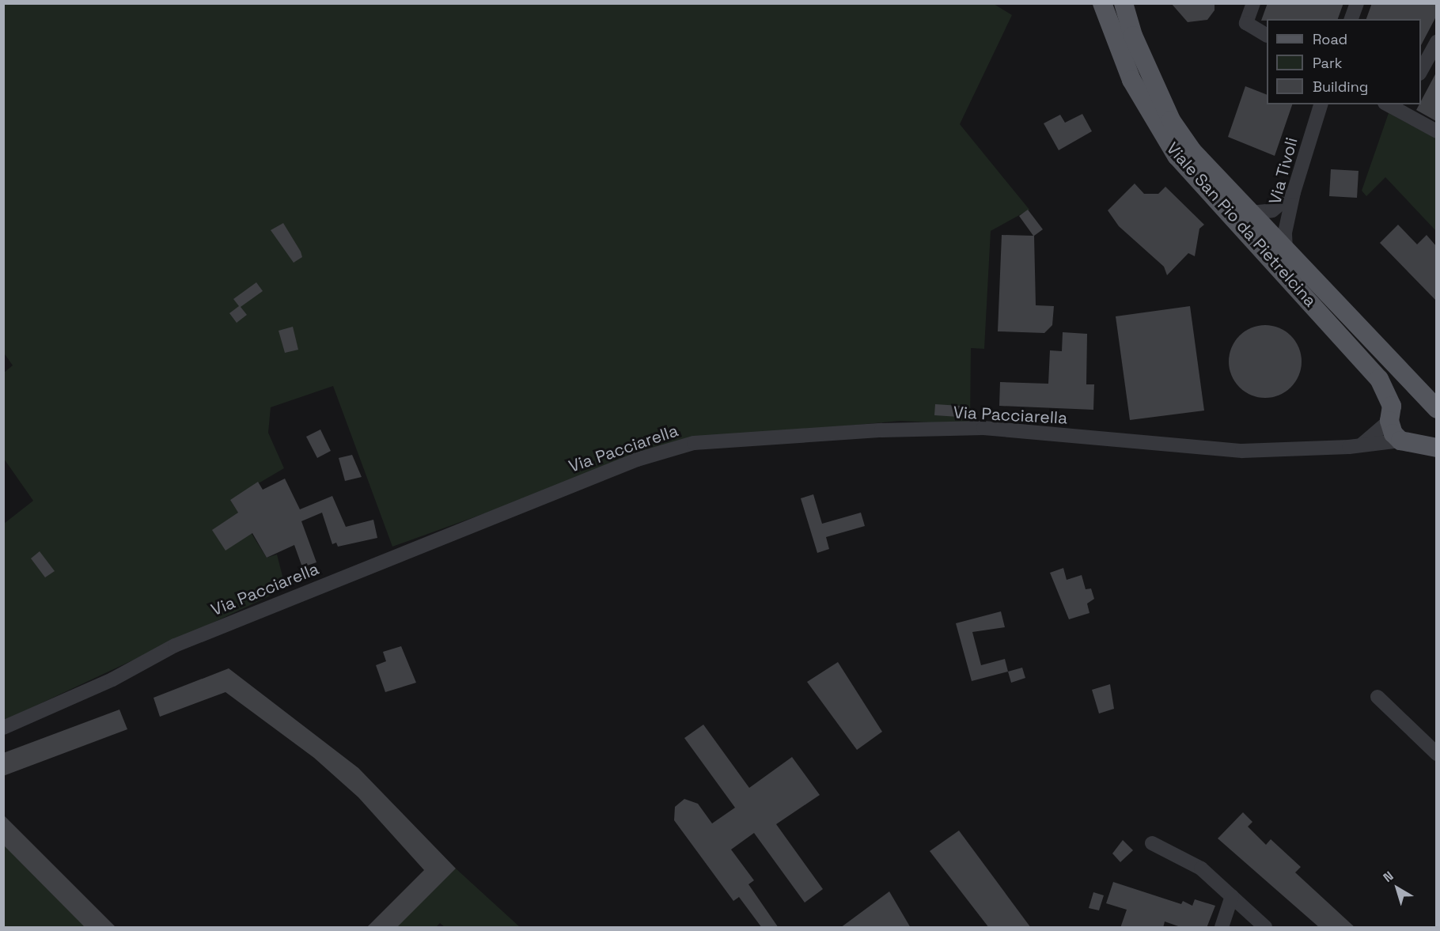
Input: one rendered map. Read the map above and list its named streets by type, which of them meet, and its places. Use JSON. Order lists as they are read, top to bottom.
{
  "streets": {
    "main road": ["Viale San Pio da Pietrelcina"],
    "street": ["Via Tivoli", "Via Pacciarella"]
  },
  "crossings": [
    ["Via Tivoli", "Viale San Pio da Pietrelcina"],
    ["Viale San Pio da Pietrelcina", "Via Pacciarella"]
  ],
  "legend": ["Road", "Park", "Building"],
  "north": "top left"
}
